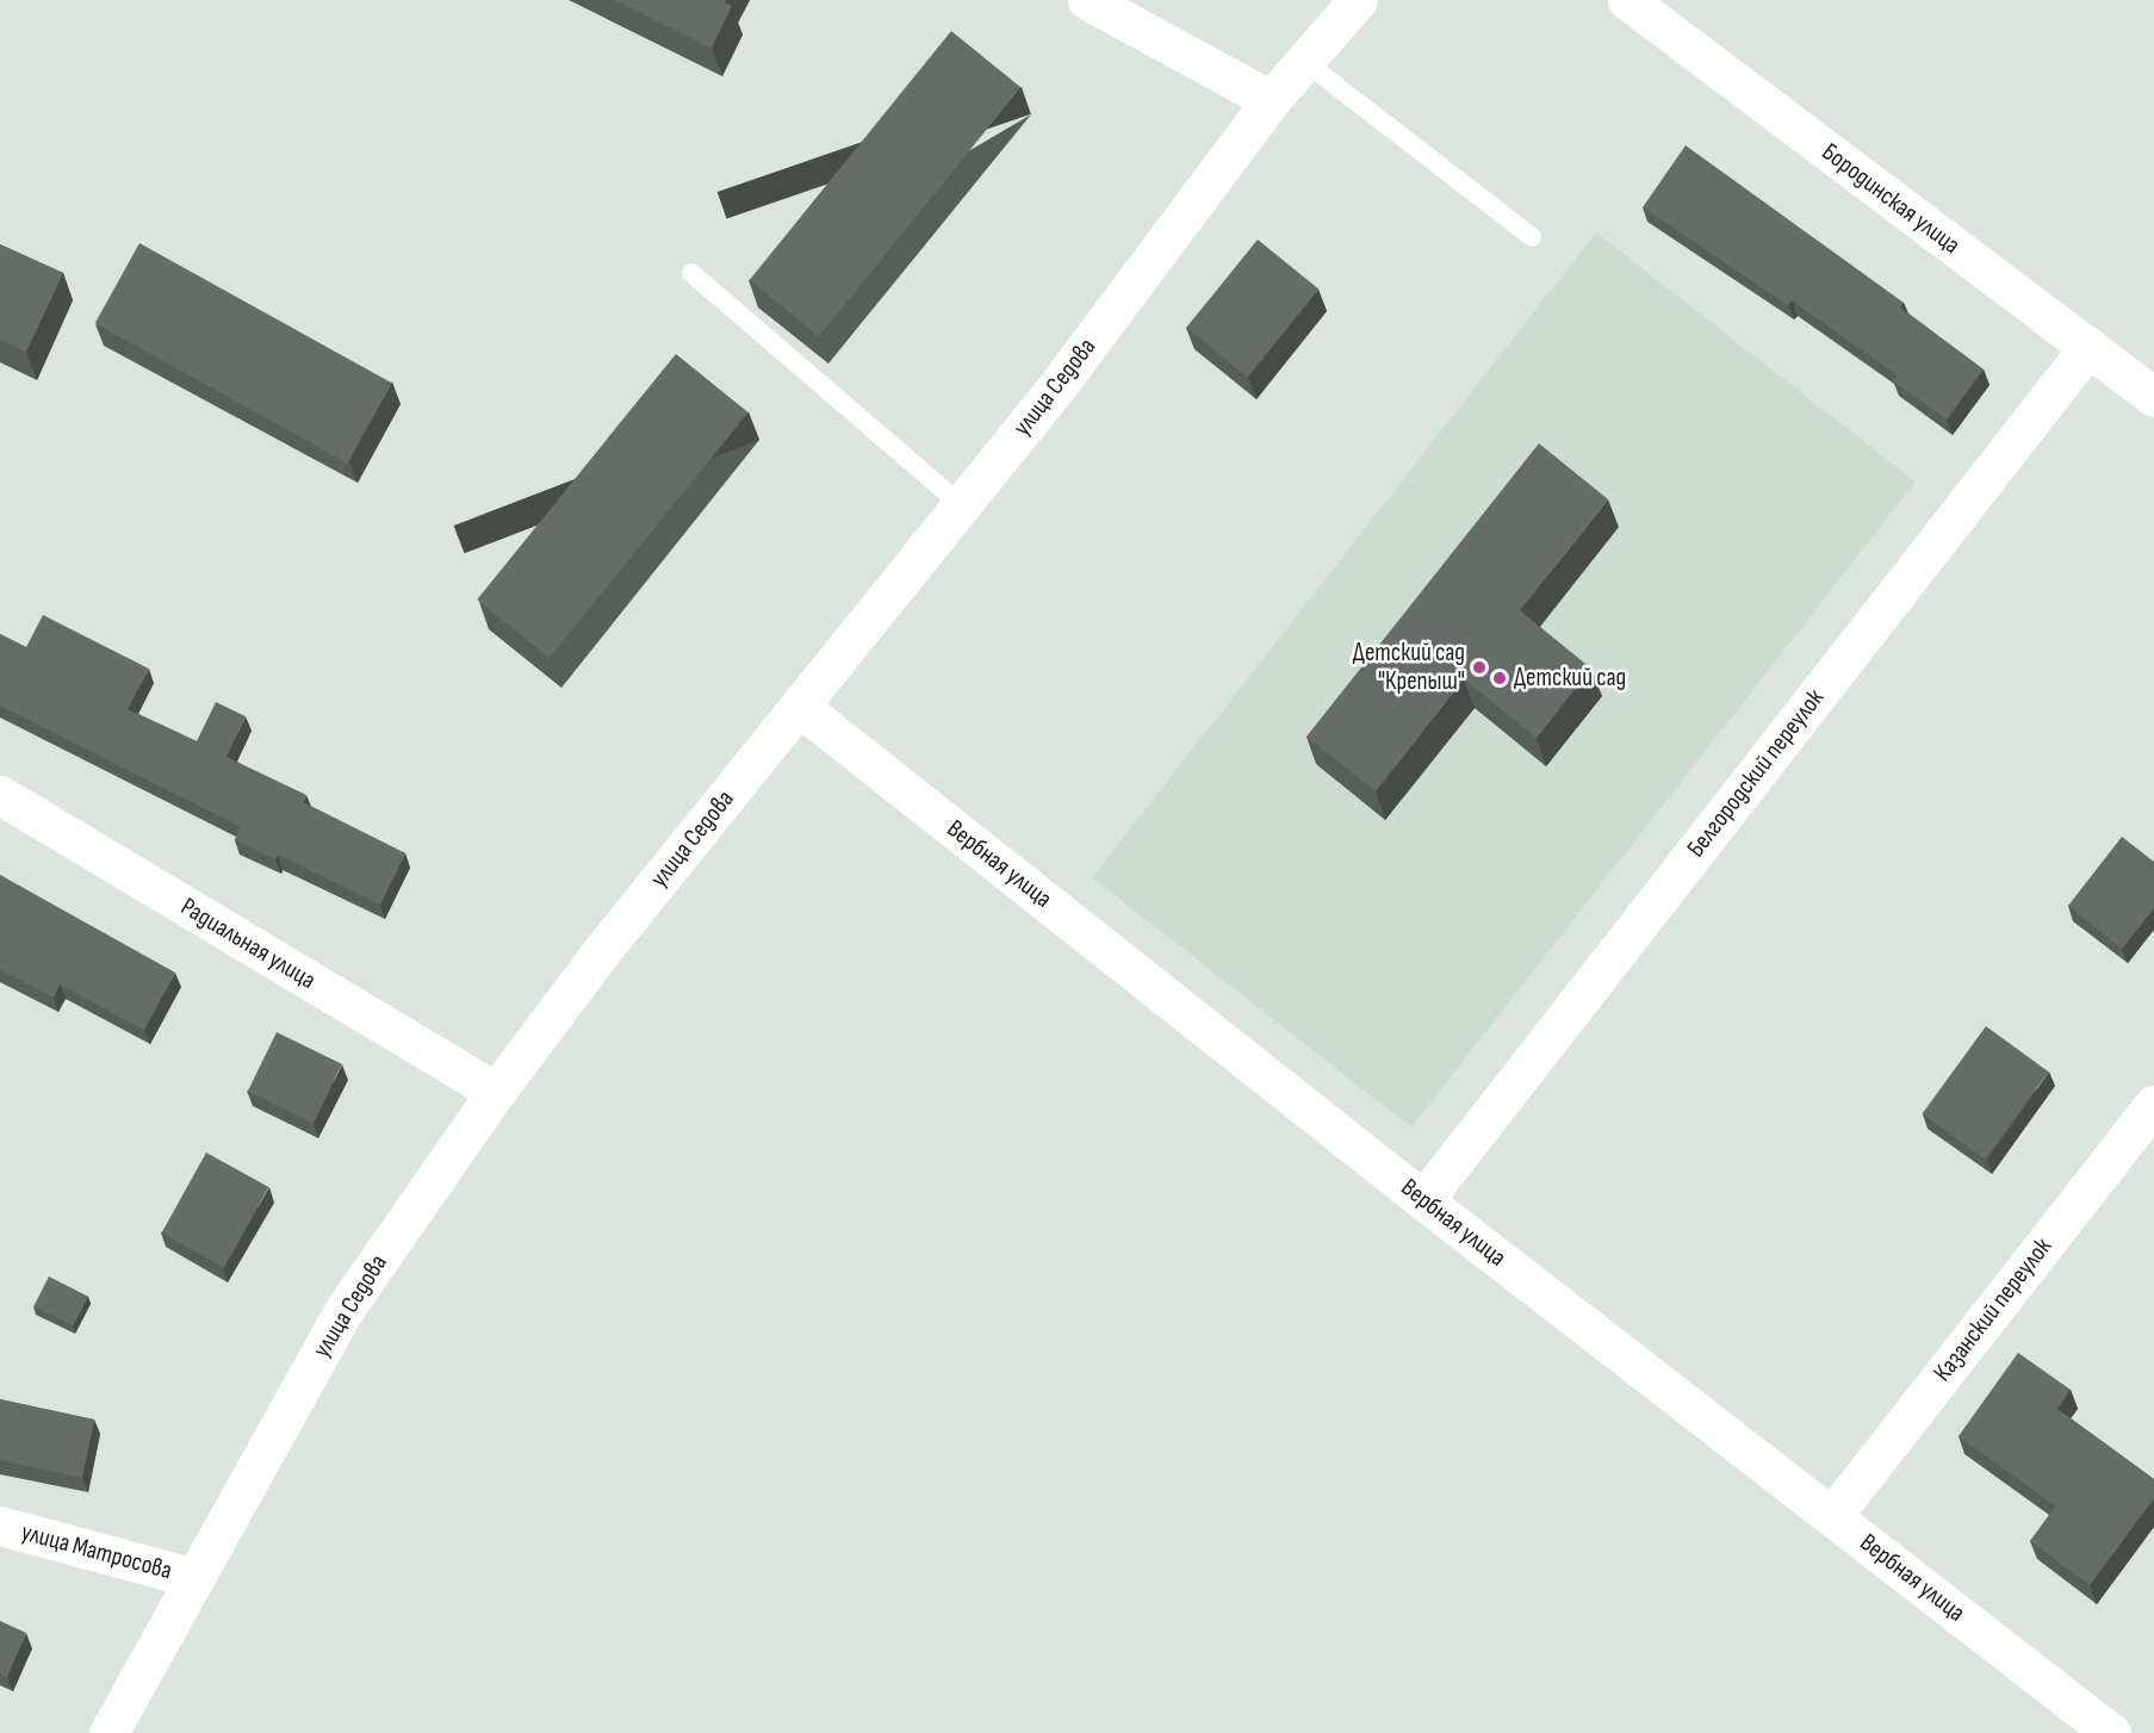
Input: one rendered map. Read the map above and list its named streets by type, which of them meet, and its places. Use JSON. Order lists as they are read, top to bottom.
{
  "streets": {
    "street": [
      "Бородинская улица",
      "улица Седова",
      "Белгородский переулок",
      "Вербная улица",
      "Радиальная улица",
      "Казанский переулок",
      "улица Матросова"
    ]
  },
  "crossings": [
    ["Бородинская улица", "Белгородский переулок"],
    ["улица Седова", "Вербная улица"],
    ["улица Седова", "Радиальная улица"],
    ["улица Седова", "улица Матросова"],
    ["Белгородский переулок", "Вербная улица"],
    ["Вербная улица", "Казанский переулок"]
  ],
  "places": ["Детский сад \"Крепыш\"", "Детский сад"]
}
